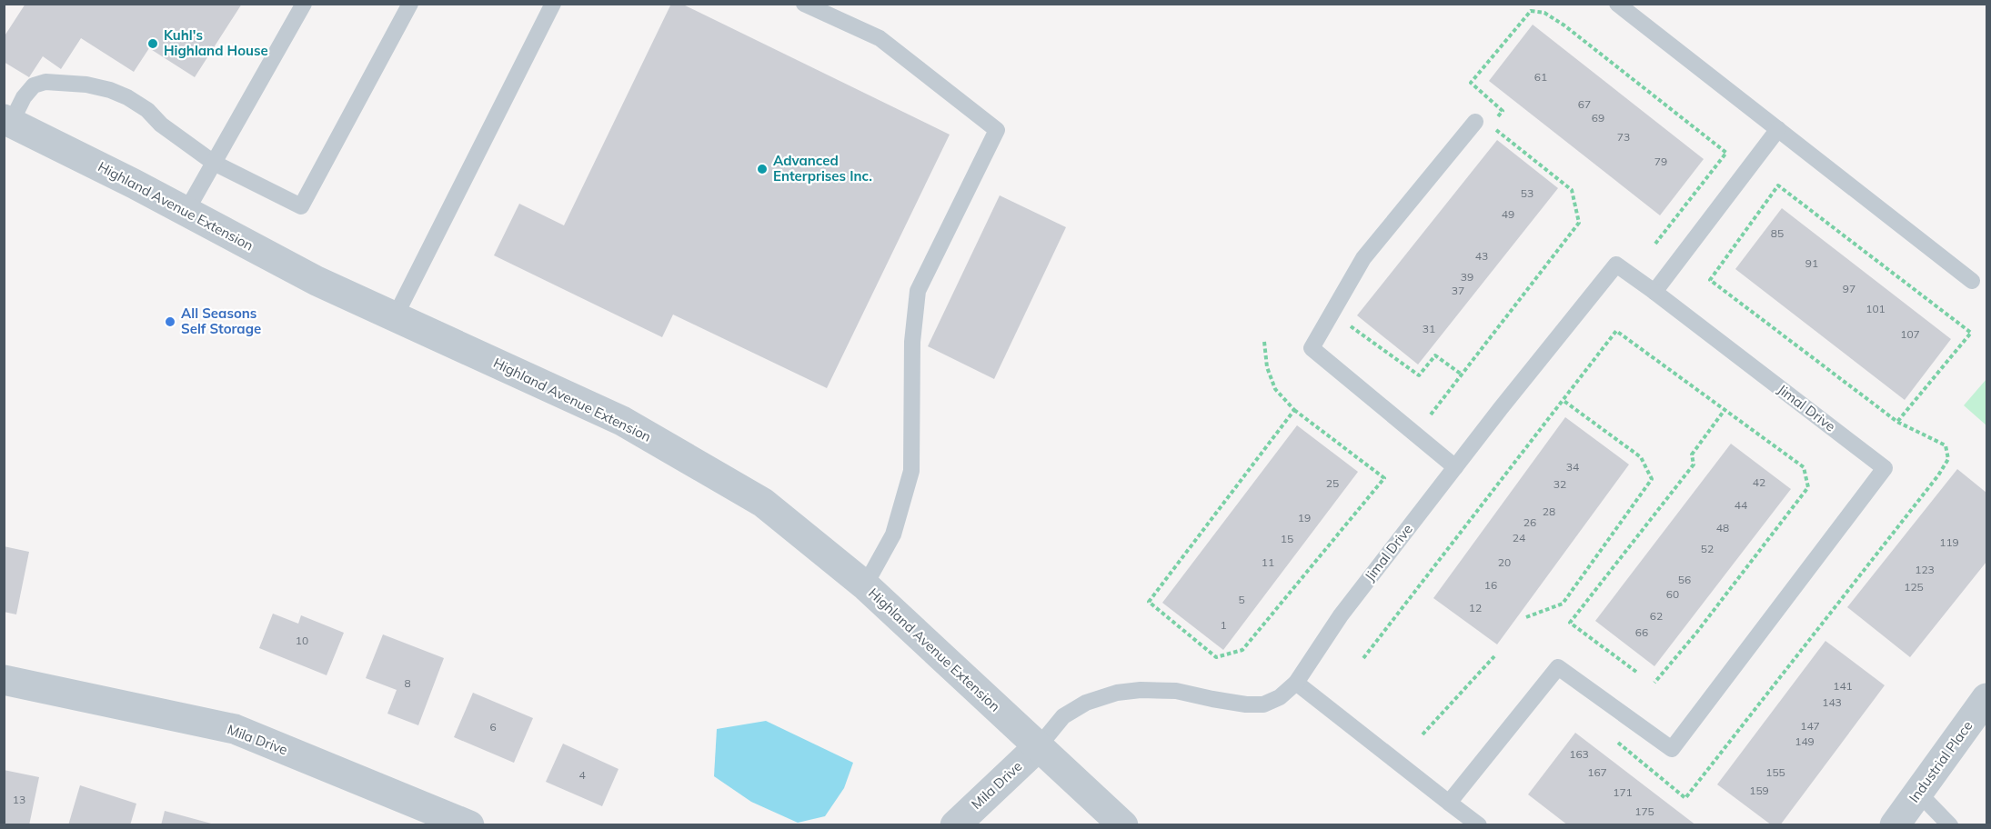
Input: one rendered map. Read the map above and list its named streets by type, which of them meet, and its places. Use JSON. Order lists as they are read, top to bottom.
{
  "streets": {
    "street": ["Highland Avenue Extension", "Mila Drive", "Industrial Place"],
    "lane": ["Jimal Drive"]
  },
  "crossings": [
    ["Highland Avenue Extension", "Jimal Drive"],
    ["Highland Avenue Extension", "Mila Drive"],
    ["Jimal Drive", "Mila Drive"]
  ],
  "places": ["Kuhl's Highland House", "Advanced Enterprises Inc.", "All Seasons Self Storage"],
  "house_numbers": [
    "61",
    "67",
    "69",
    "73",
    "79",
    "53",
    "49",
    "85",
    "43",
    "91",
    "39",
    "97",
    "37",
    "101",
    "31",
    "107",
    "34",
    "42",
    "25",
    "32",
    "44",
    "28",
    "19",
    "26",
    "48",
    "24",
    "15",
    "119",
    "52",
    "11",
    "20",
    "123",
    "56",
    "16",
    "125",
    "60",
    "5",
    "12",
    "62",
    "1",
    "66",
    "10",
    "8",
    "141",
    "143",
    "147",
    "6",
    "149",
    "163",
    "167",
    "155",
    "4",
    "159",
    "171",
    "13",
    "175"
  ]
}
